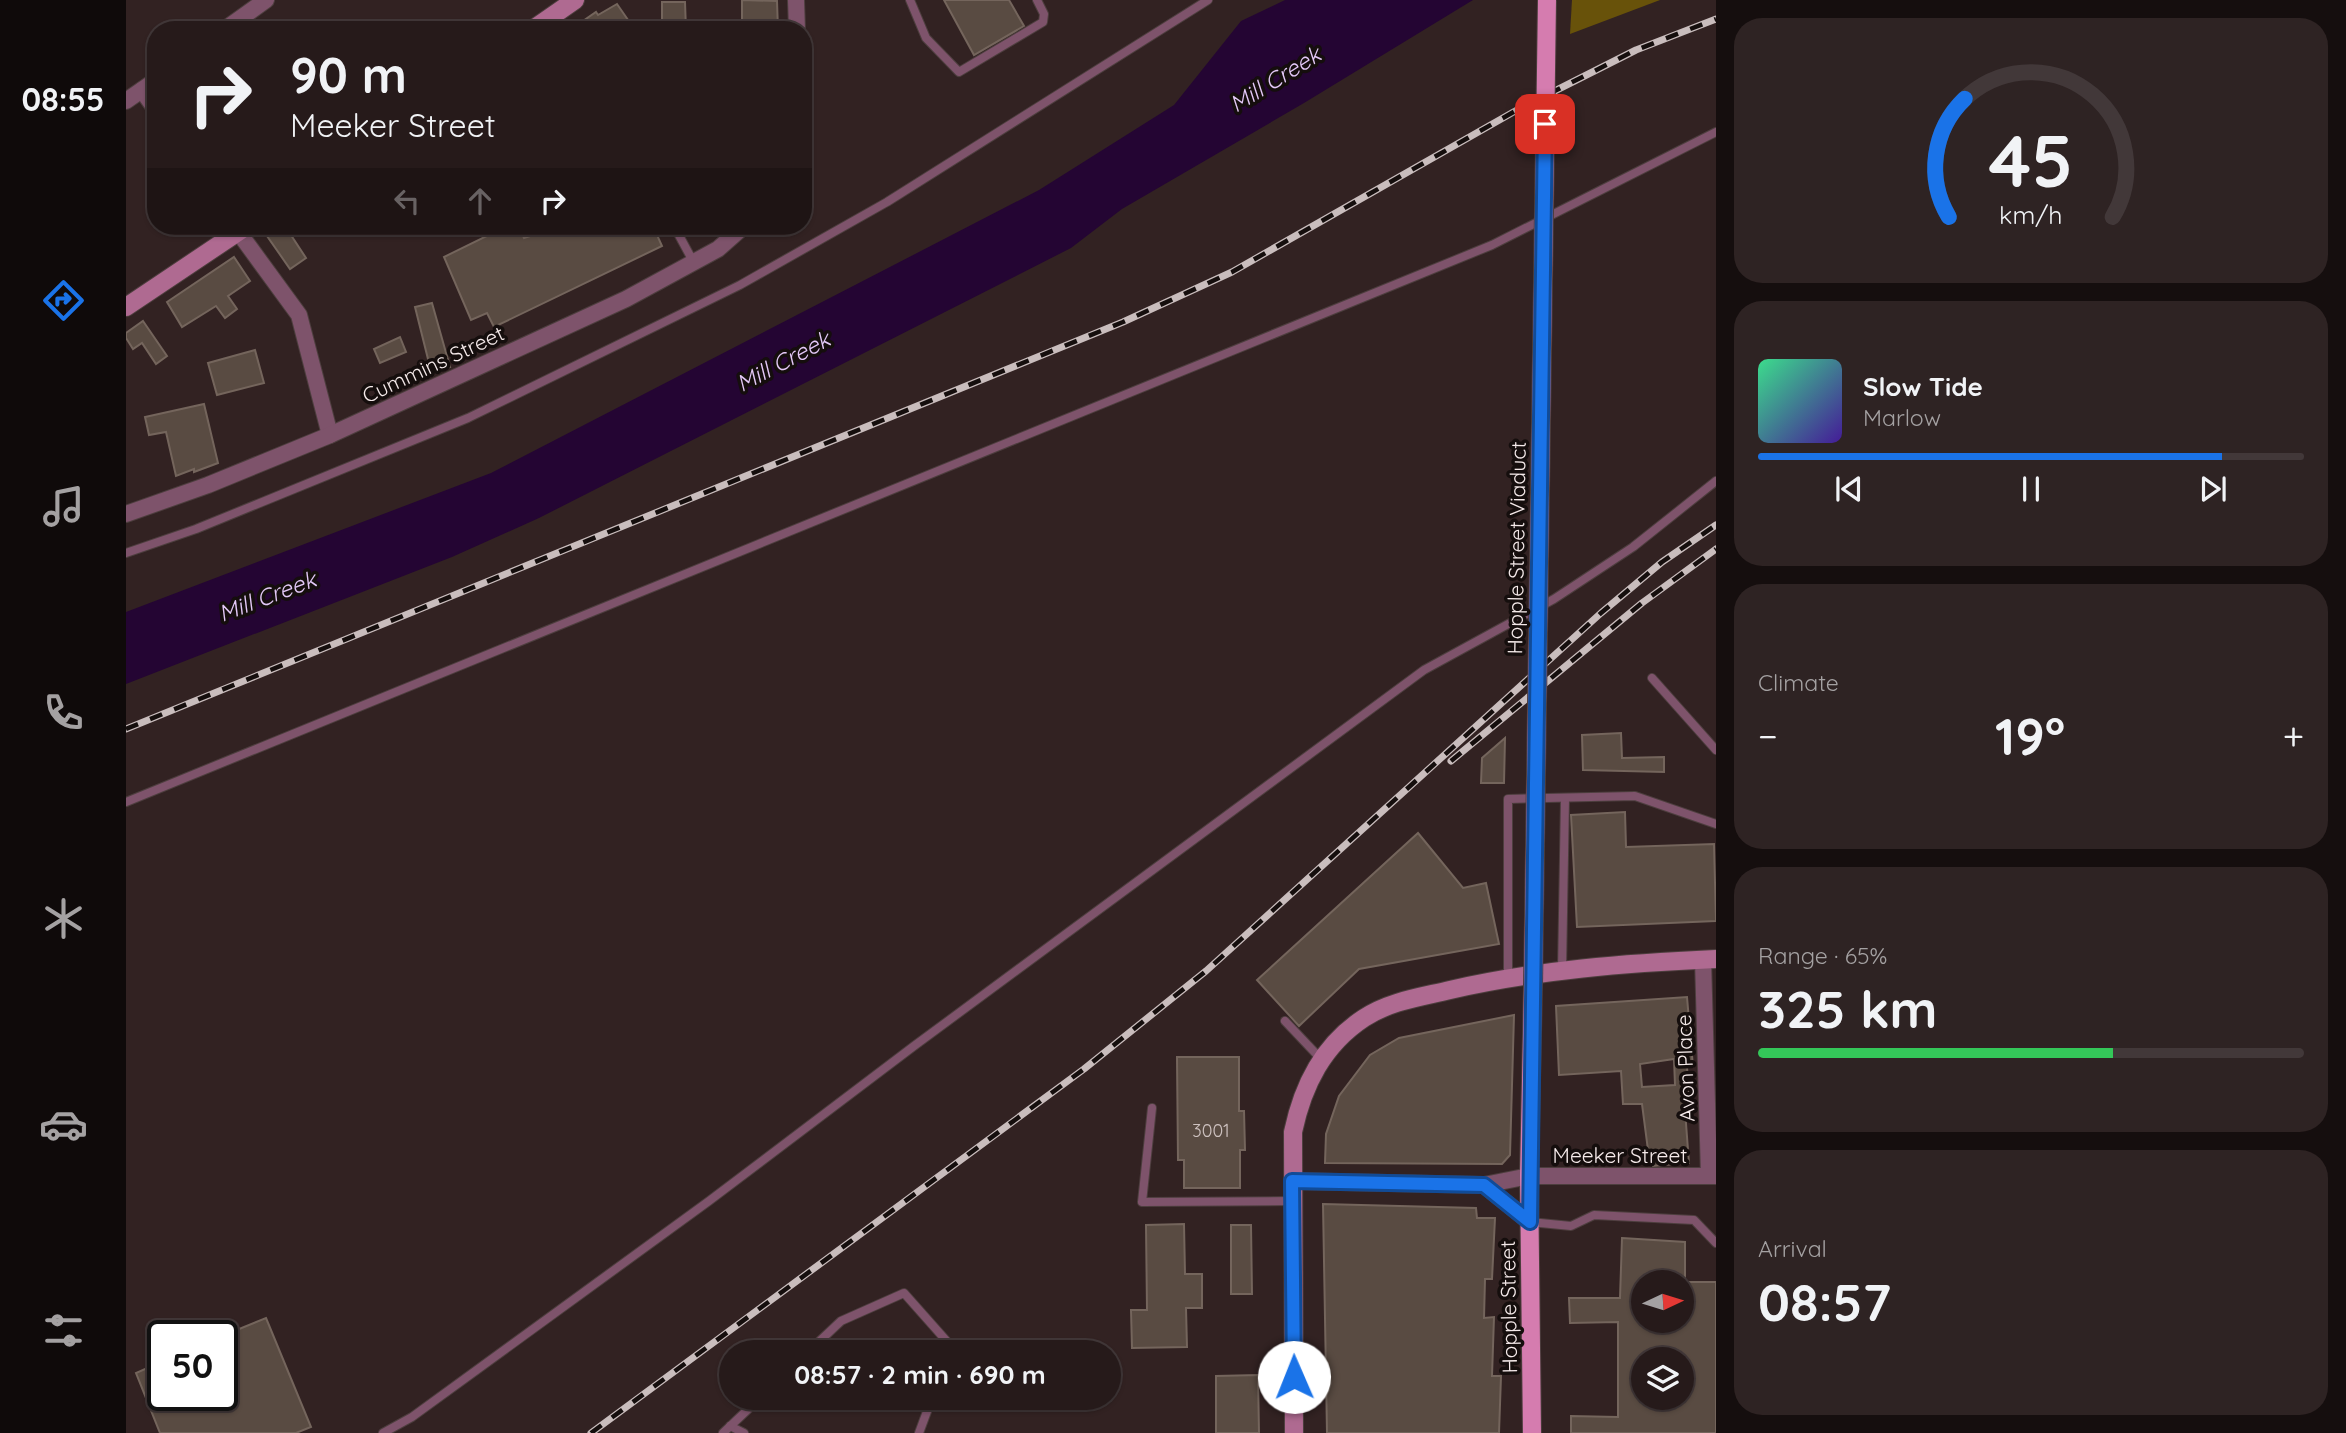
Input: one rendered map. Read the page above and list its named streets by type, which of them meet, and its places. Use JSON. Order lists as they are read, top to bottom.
{
  "streets": {
    "main road": ["Hopple Street Viaduct", "Hopple Street"],
    "street": ["Cummins Street", "Avon Place", "Meeker Street"]
  },
  "crossings": [
    ["Hopple Street Viaduct", "Hopple Street"],
    ["Avon Place", "Meeker Street"],
    ["Meeker Street", "Hopple Street"]
  ],
  "water": ["Mill Creek"],
  "house_numbers": ["3001"],
  "north": "right",
  "page": {
    "tabs": "08:55",
    "turn": ["90 m", "Meeker Street"],
    "song": ["Slow Tide", "Marlow"],
    "tile": [
      "Climate",
      ["Range · 65%", "325 km"],
      ["Arrival", "08:57"]
    ],
    "heat": ["−", "19°", "+"],
    "limit": "50",
    "trip": "08:57 · 2 min · 690 m",
    "gauge": ["45", "km/h"]
  }
}
